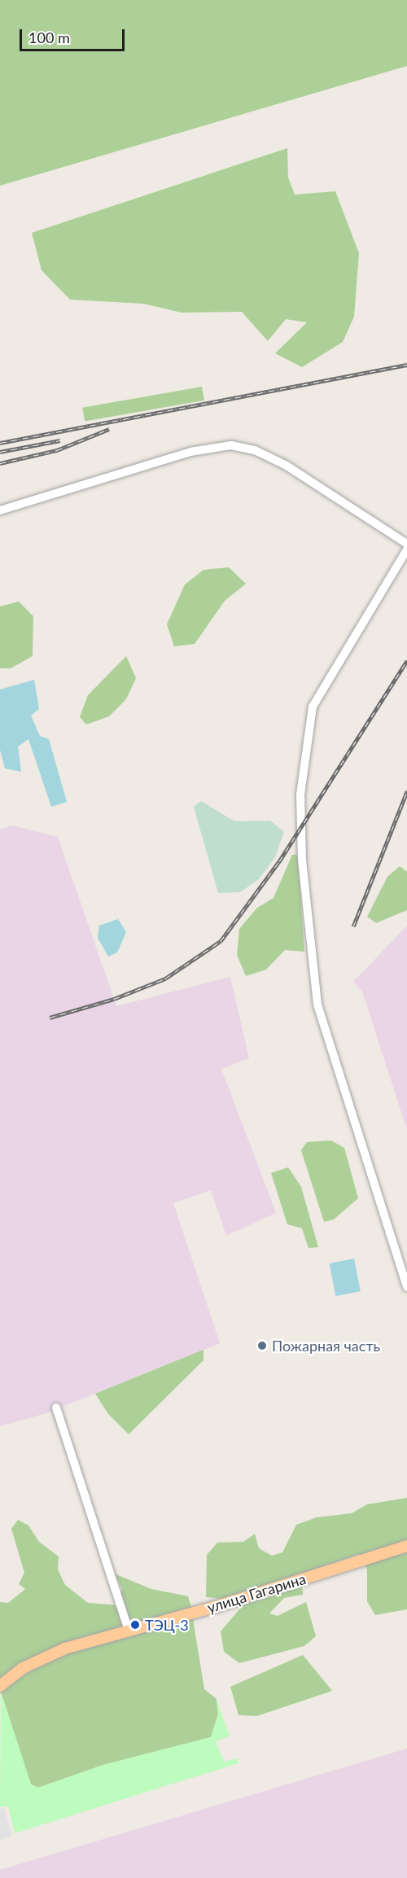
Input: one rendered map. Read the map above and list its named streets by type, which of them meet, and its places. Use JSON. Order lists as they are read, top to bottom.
{
  "streets": {
    "main road": ["улица Гагарина"]
  },
  "places": ["Пожарная часть", "ТЭЦ-3"],
  "scale_bar": "100 m"
}
